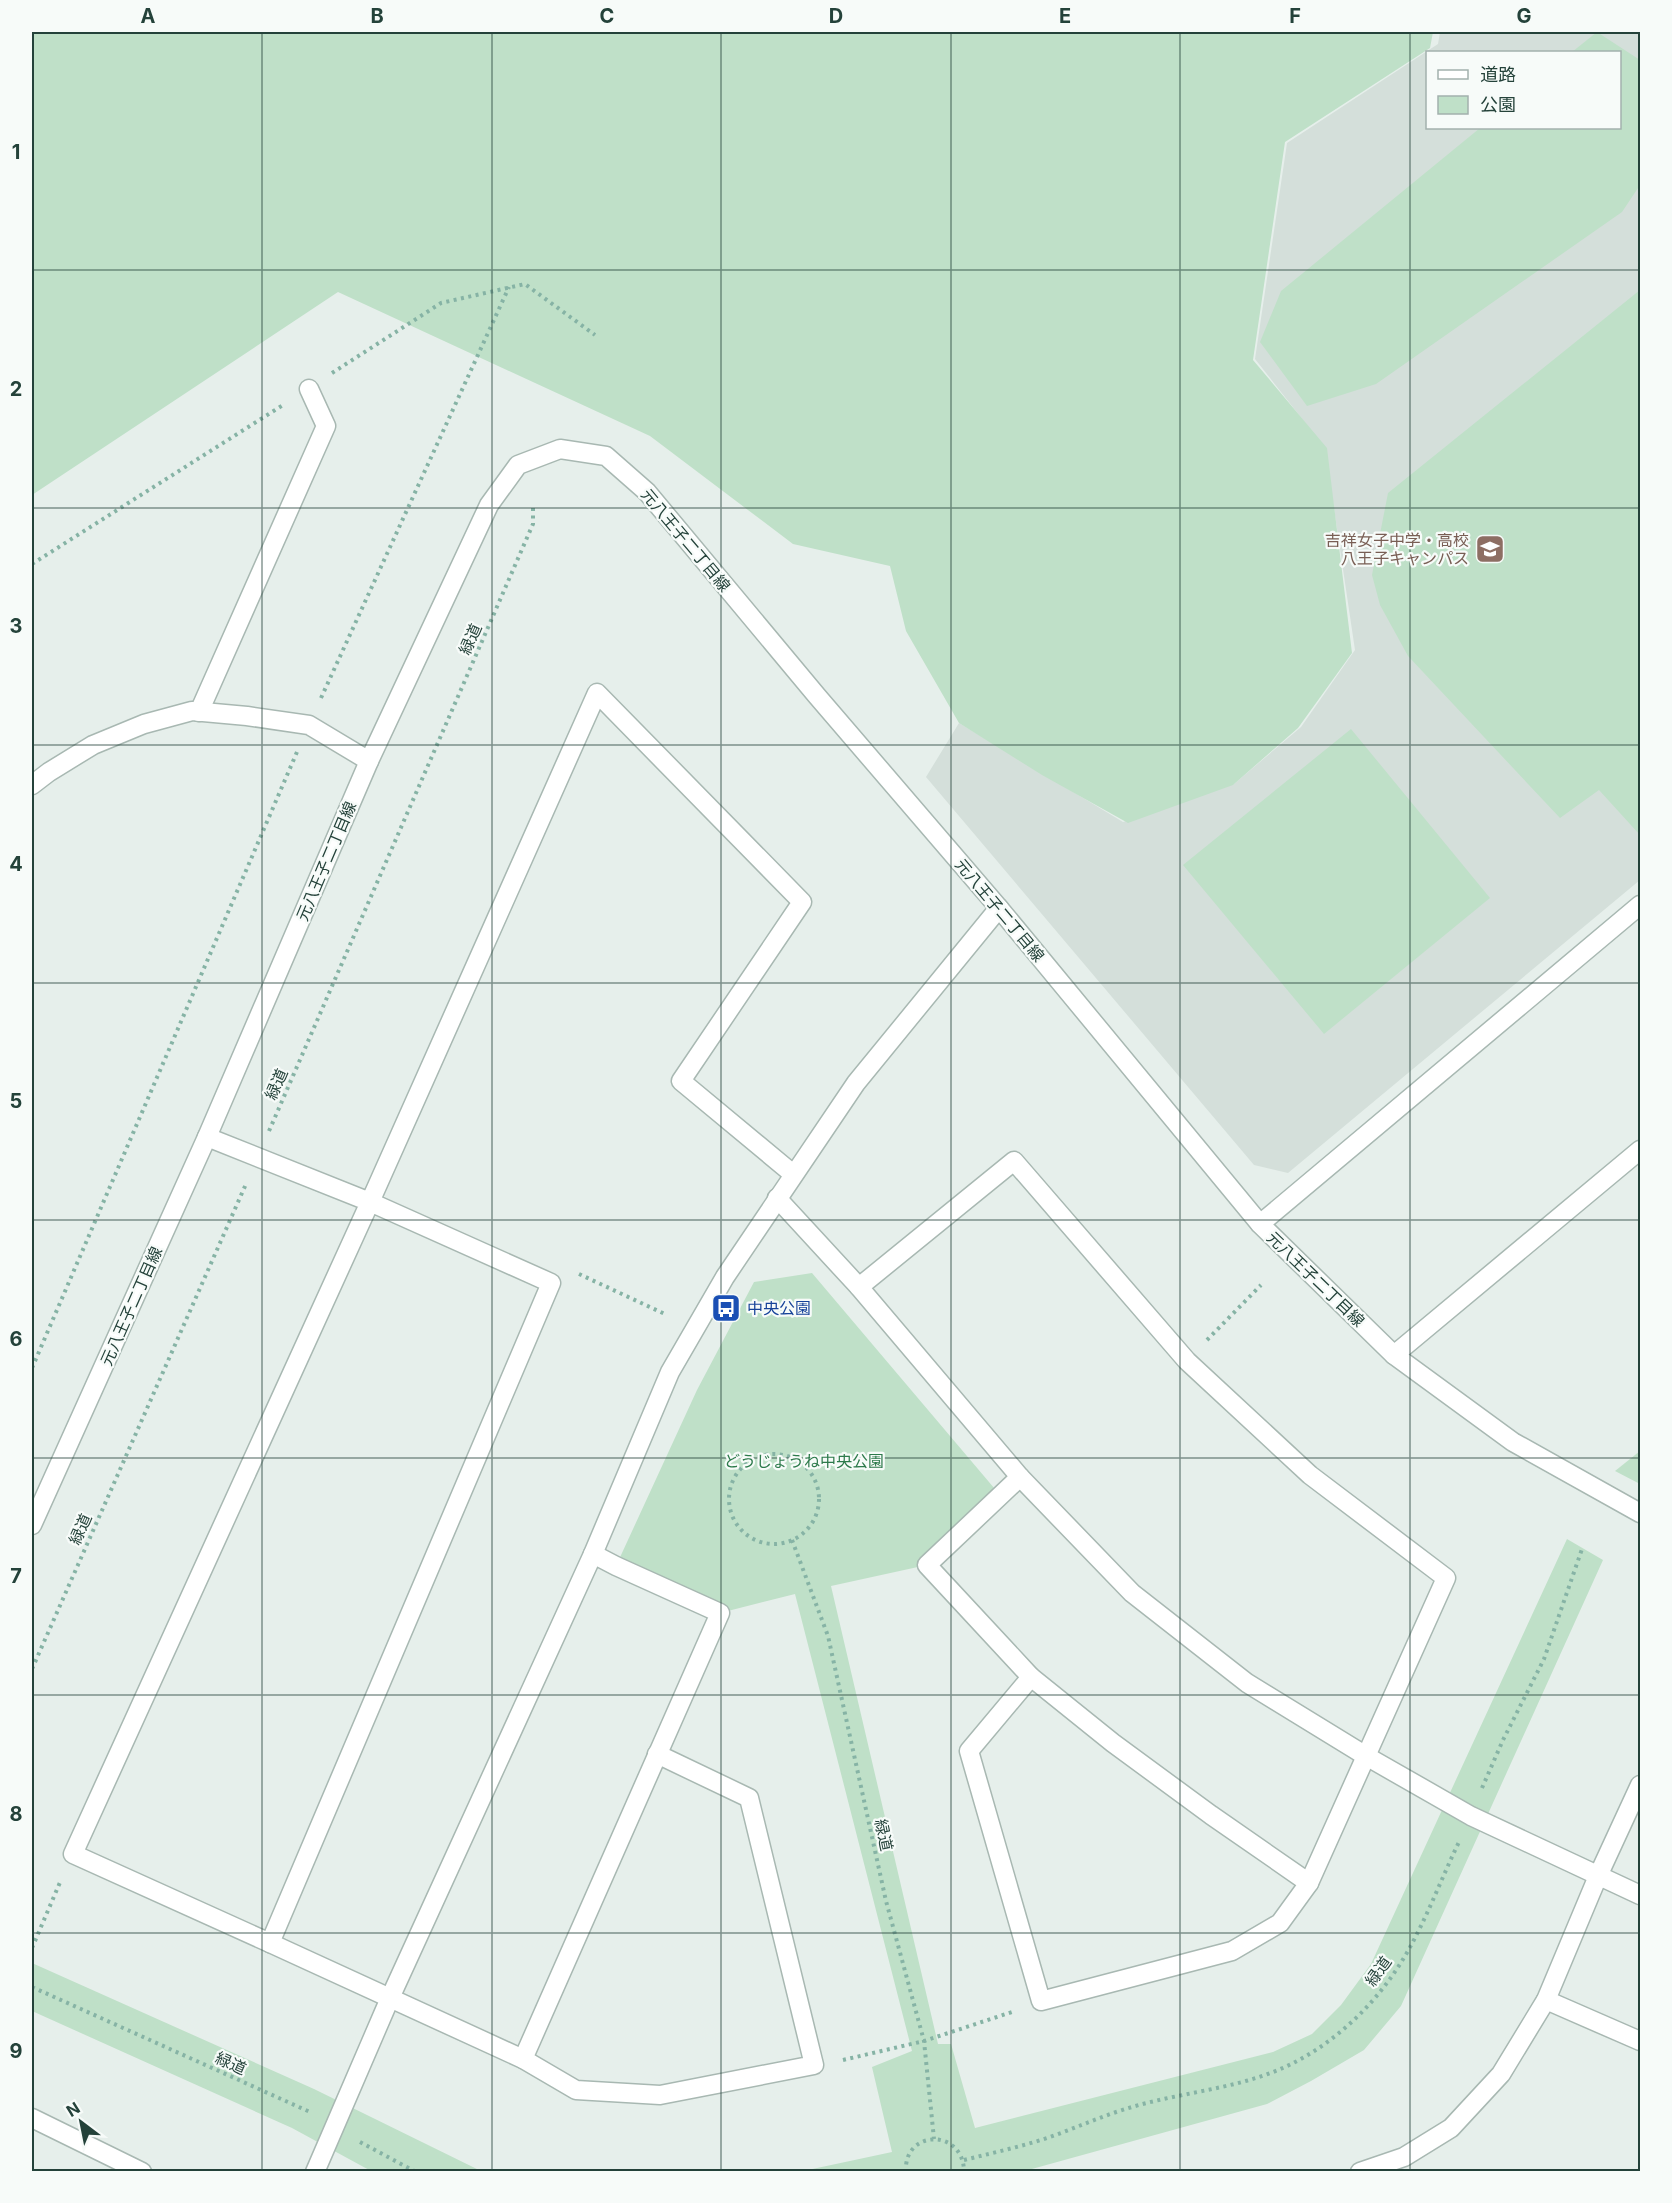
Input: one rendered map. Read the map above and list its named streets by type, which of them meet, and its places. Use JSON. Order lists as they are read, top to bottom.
{
  "streets": {
    "street": ["元八王子二丁目線"],
    "path": ["緑道"]
  },
  "parks": ["どうじょうね中央公園"],
  "places": {
    "school or university": ["吉祥女子中学・高校 八王子キャンパス"],
    "bus stop": ["中央公園"]
  },
  "legend": ["道路", "公園"],
  "north": "top left",
  "grid": {
    "columns": [
      "A",
      "B",
      "C",
      "D",
      "E",
      "F",
      "G"
    ],
    "rows": [
      "1",
      "2",
      "3",
      "4",
      "5",
      "6",
      "7",
      "8",
      "9"
    ]
  }
}
